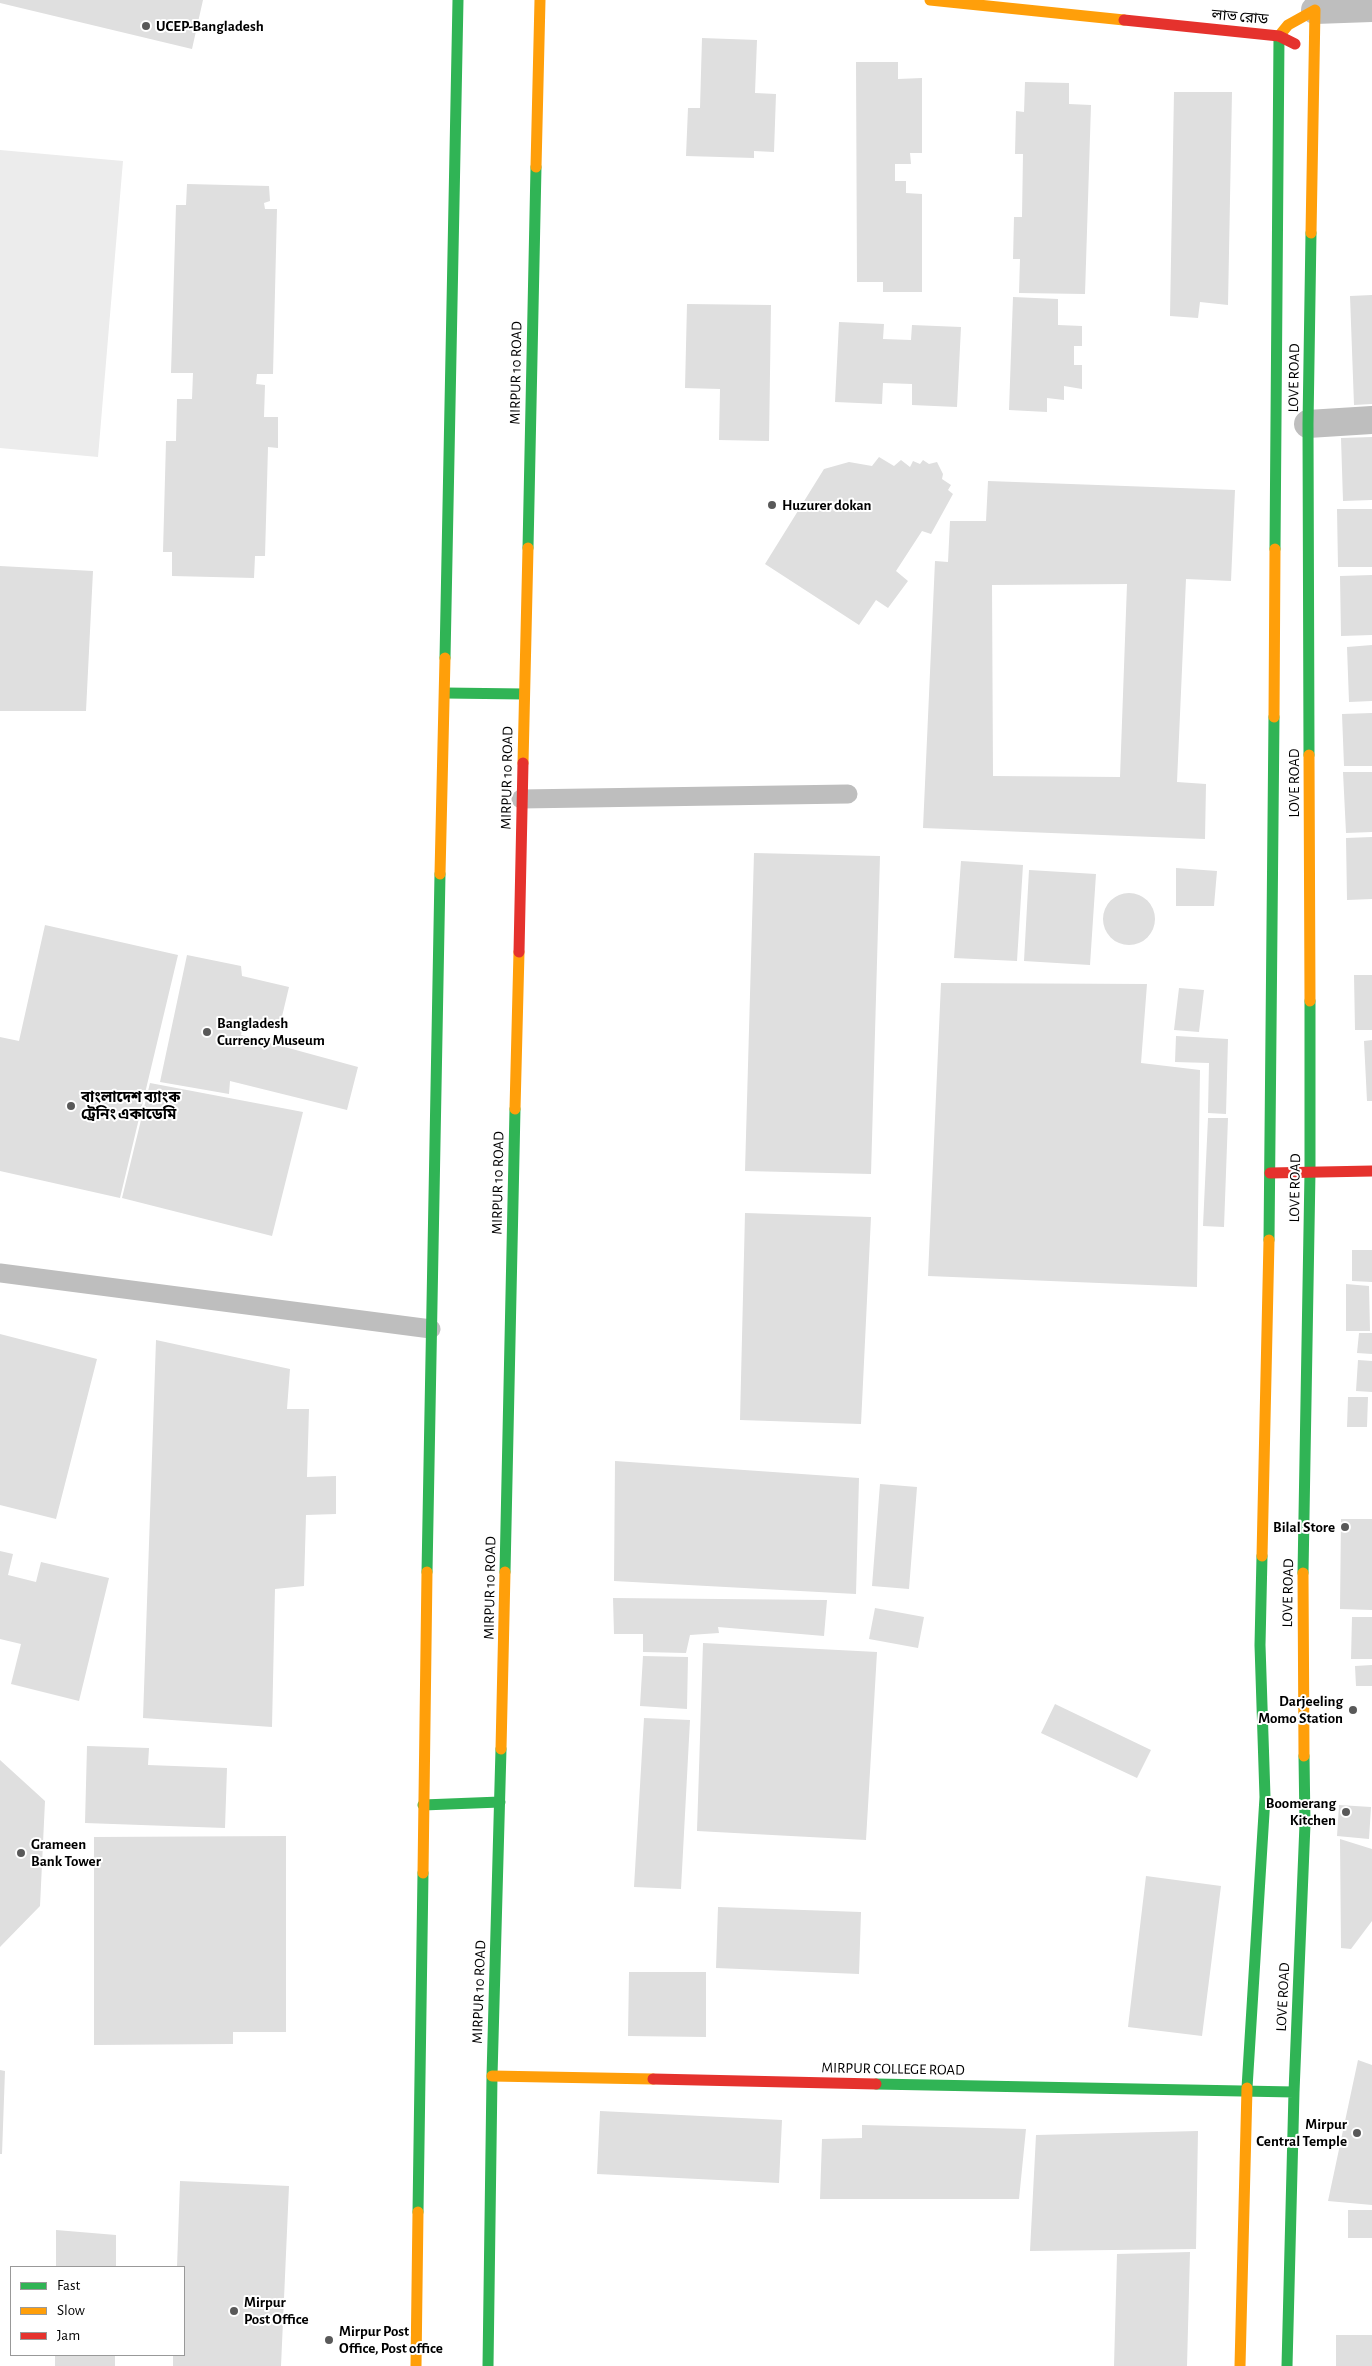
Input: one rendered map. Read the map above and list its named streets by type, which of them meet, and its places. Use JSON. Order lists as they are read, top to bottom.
{
  "streets": {
    "street": [
      "লাভ রোড",
      "MIRPUR 10 ROAD",
      "LOVE ROAD",
      "MIRPUR COLLEGE ROAD"
    ]
  },
  "crossings": [
    ["লাভ রোড", "LOVE ROAD"],
    ["MIRPUR 10 ROAD", "MIRPUR COLLEGE ROAD"],
    ["LOVE ROAD", "MIRPUR COLLEGE ROAD"]
  ],
  "places": [
    "UCEP-Bangladesh",
    "Huzurer dokan",
    "Bangladesh Currency Museum",
    "বাংলাদেশ ব্যাংক ট্রেনিং একাডেমি",
    "Bilal Store",
    "Darjeeling Momo Station",
    "Boomerang Kitchen",
    "Grameen Bank Tower",
    "Mirpur Central Temple",
    "Mirpur Post Office",
    "Mirpur Post Office, Post office"
  ],
  "legend": ["Fast", "Slow", "Jam"]
}
